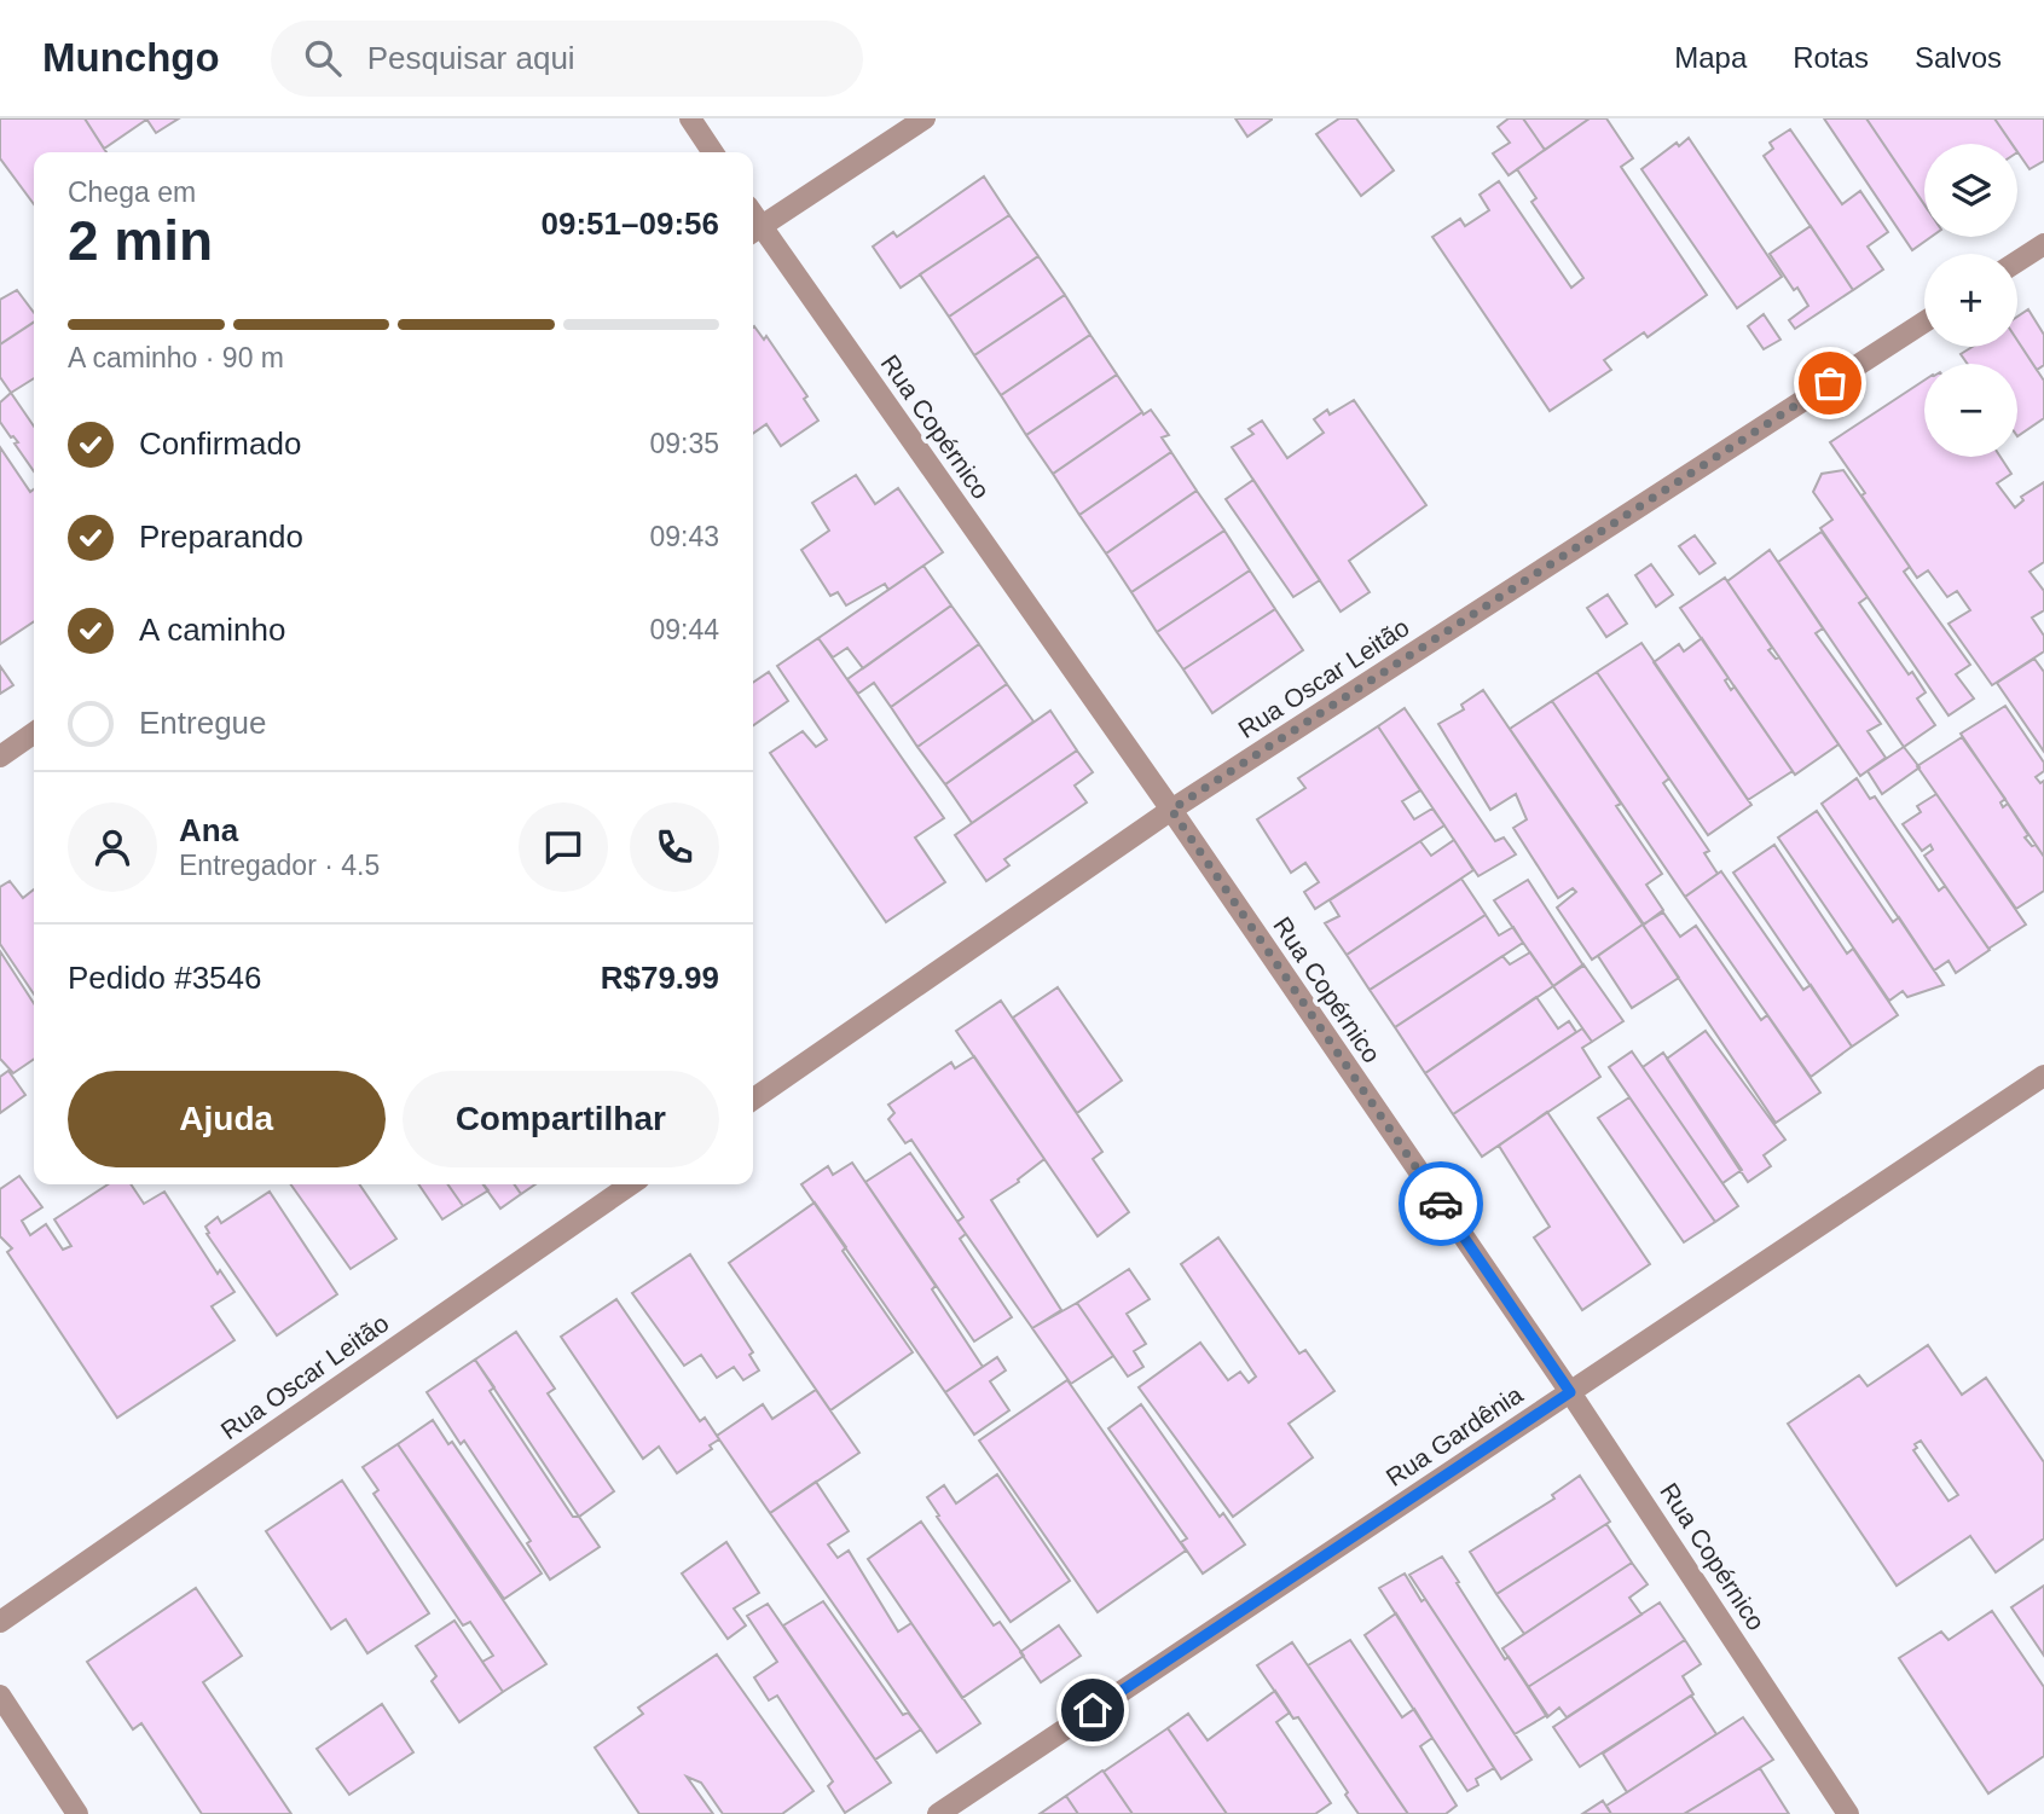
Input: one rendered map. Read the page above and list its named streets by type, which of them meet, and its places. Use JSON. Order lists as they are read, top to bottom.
{
  "streets": {
    "street": ["Rua Copérnico", "Rua Oscar Leitão", "Rua Gardênia"]
  },
  "crossings": [
    ["Rua Copérnico", "Rua Oscar Leitão"],
    ["Rua Copérnico", "Rua Gardênia"]
  ],
  "page": {
    "header": "Munchgo",
    "search": "Pesquisar aqui",
    "nav": ["Mapa", "Rotas", "Salvos"],
    "map_buttons": ["+", "−"],
    "heading": ["2 min", "Chega em", "09:51–09:56"],
    "panel": [
      "Ana",
      "Entregador · 4.5",
      "Pedido #3546",
      "R$79.99"
    ],
    "bar": "A caminho · 90 m",
    "list": [
      ["Confirmado", "09:35"],
      ["Preparando", "09:43"],
      ["A caminho", "09:44"],
      "Entregue"
    ],
    "buttons": ["Ajuda", "Compartilhar"]
  }
}
